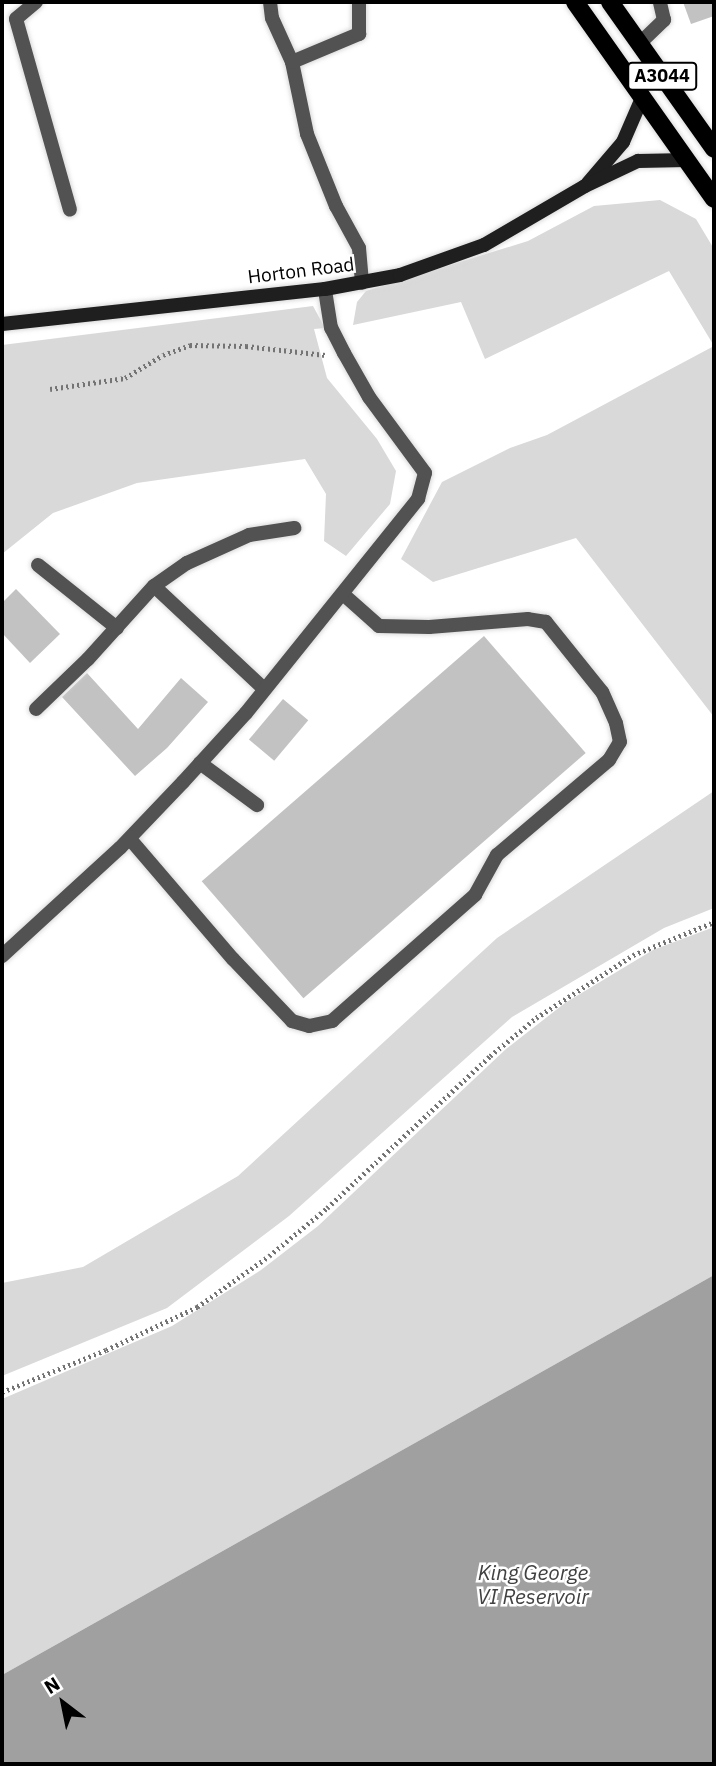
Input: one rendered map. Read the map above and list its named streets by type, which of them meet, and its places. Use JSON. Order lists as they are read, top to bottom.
{
  "streets": {
    "main road": ["A3044"],
    "street": ["Horton Road"]
  },
  "crossings": [
    ["A3044", "Horton Road"]
  ],
  "water": ["King George VI Reservoir"],
  "north": "top left"
}
